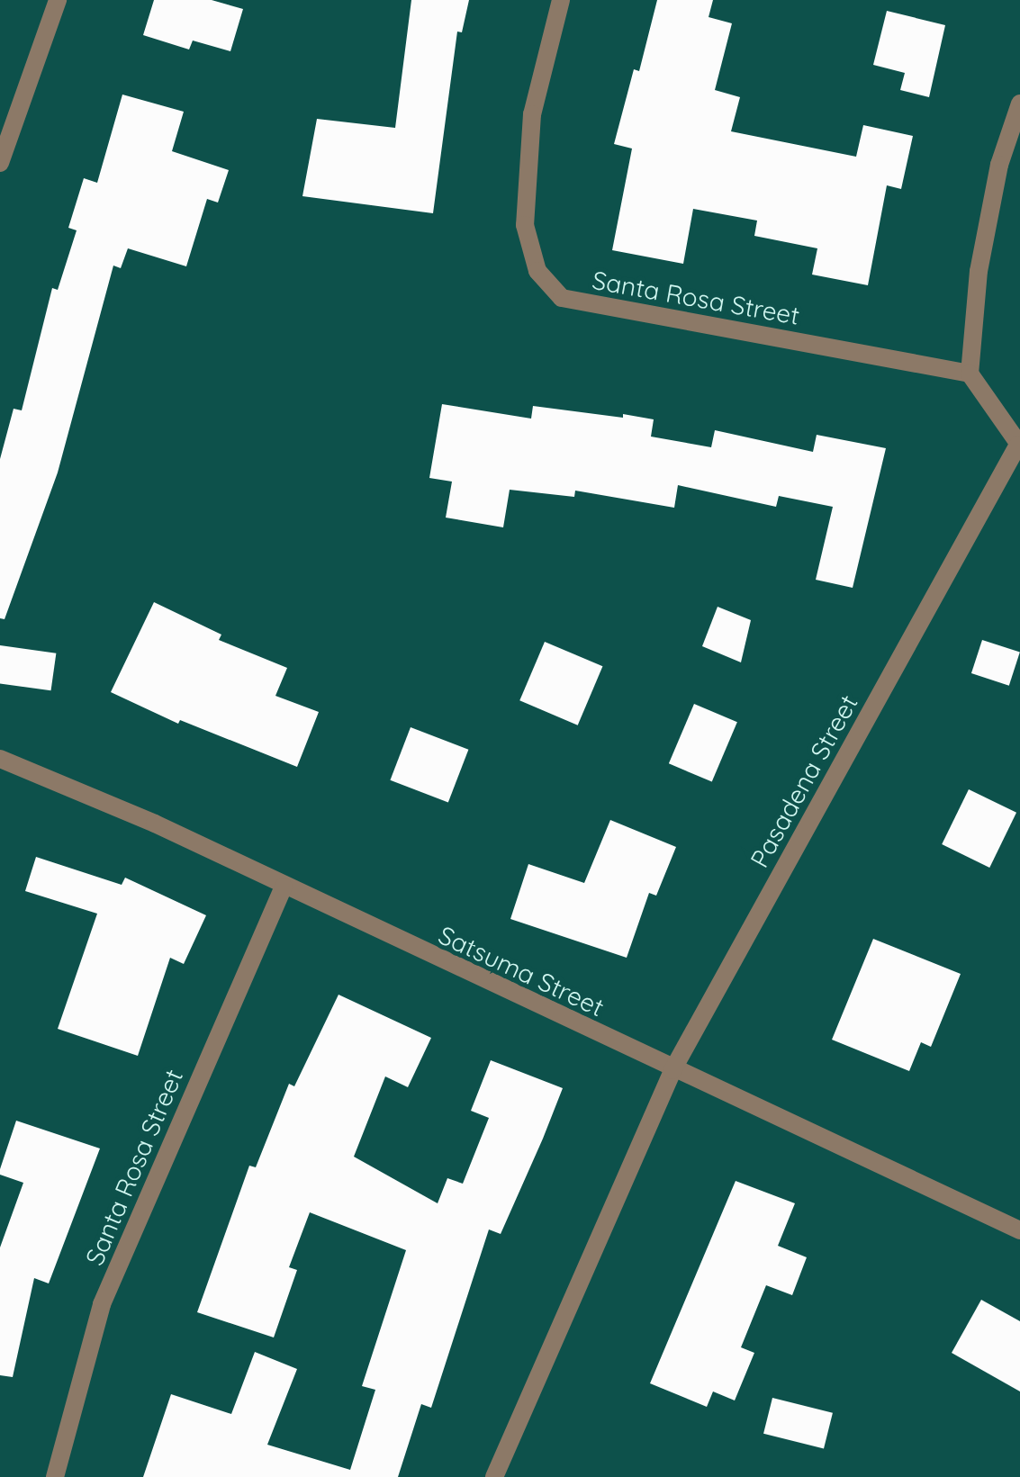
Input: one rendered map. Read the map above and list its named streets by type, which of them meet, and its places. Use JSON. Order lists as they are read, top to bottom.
{
  "streets": {
    "street": ["Santa Rosa Street", "Pasadena Street", "Satsuma Street"]
  },
  "crossings": [
    ["Santa Rosa Street", "Pasadena Street"],
    ["Santa Rosa Street", "Satsuma Street"],
    ["Pasadena Street", "Satsuma Street"]
  ]
}
